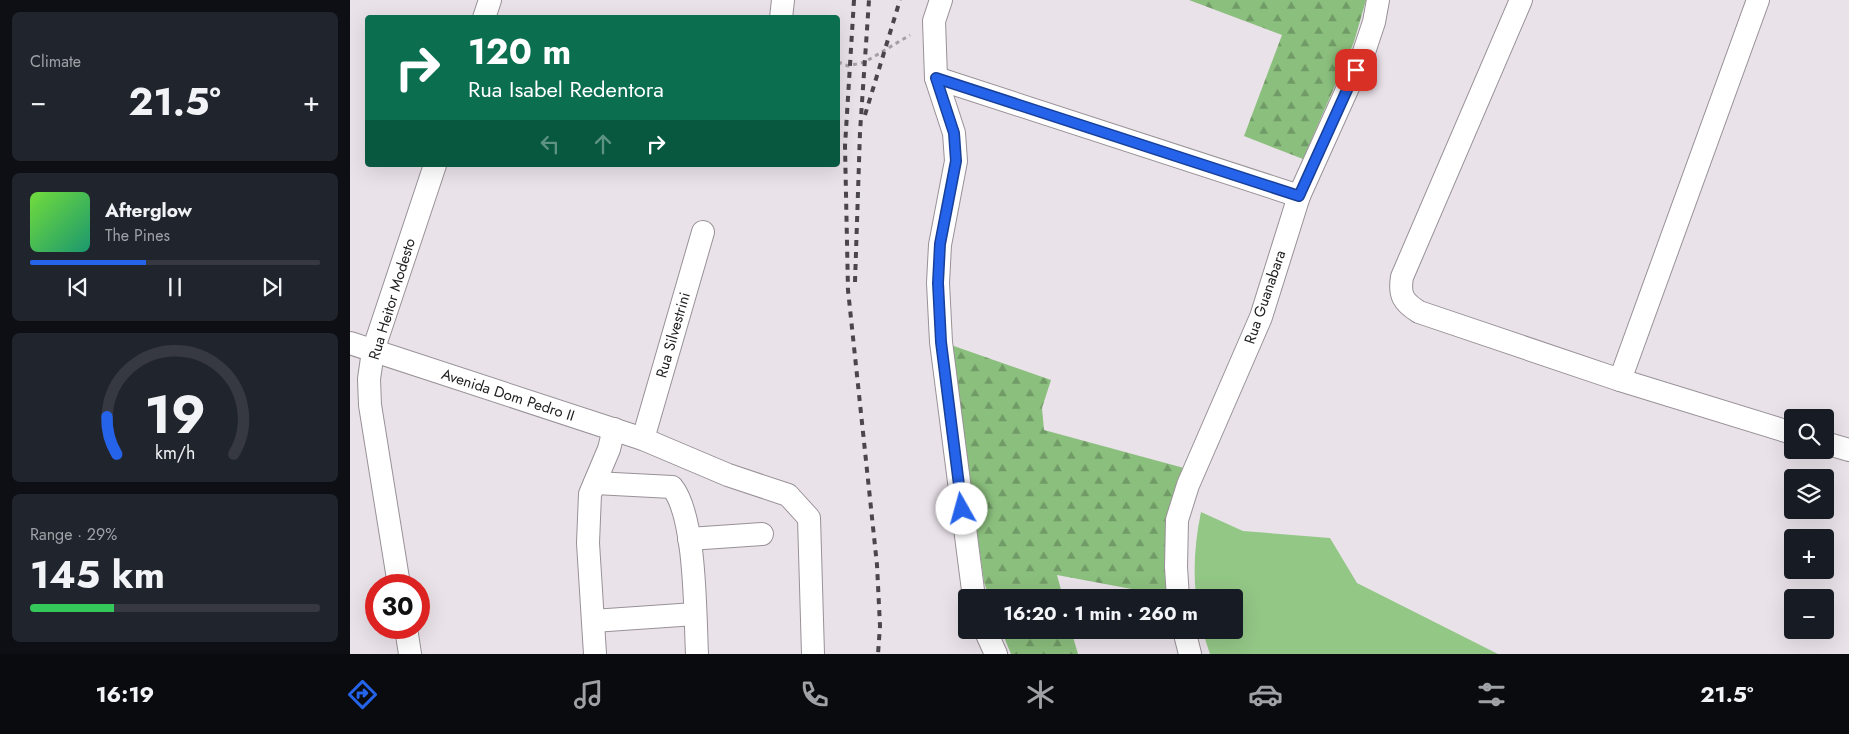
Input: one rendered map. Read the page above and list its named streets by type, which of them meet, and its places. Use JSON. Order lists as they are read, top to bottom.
{
  "streets": {
    "street": [
      "Rua Guanabara",
      "Rua Heitor Modesto",
      "Rua Silvestrini",
      "Avenida Dom Pedro II"
    ]
  },
  "crossings": [
    ["Rua Heitor Modesto", "Avenida Dom Pedro II"],
    ["Rua Silvestrini", "Avenida Dom Pedro II"]
  ],
  "page": {
    "tile": [
      "Climate",
      ["Range · 29%", "145 km"]
    ],
    "turn": ["120 m", "Rua Isabel Redentora"],
    "heat": ["−", "21.5°", "+"],
    "song": ["Afterglow", "The Pines"],
    "map_buttons": ["+", "−"],
    "limit": "30",
    "trip": "16:20 · 1 min · 260 m",
    "tabs": ["16:19", "21.5°"],
    "gauge": ["19", "km/h"]
  }
}
